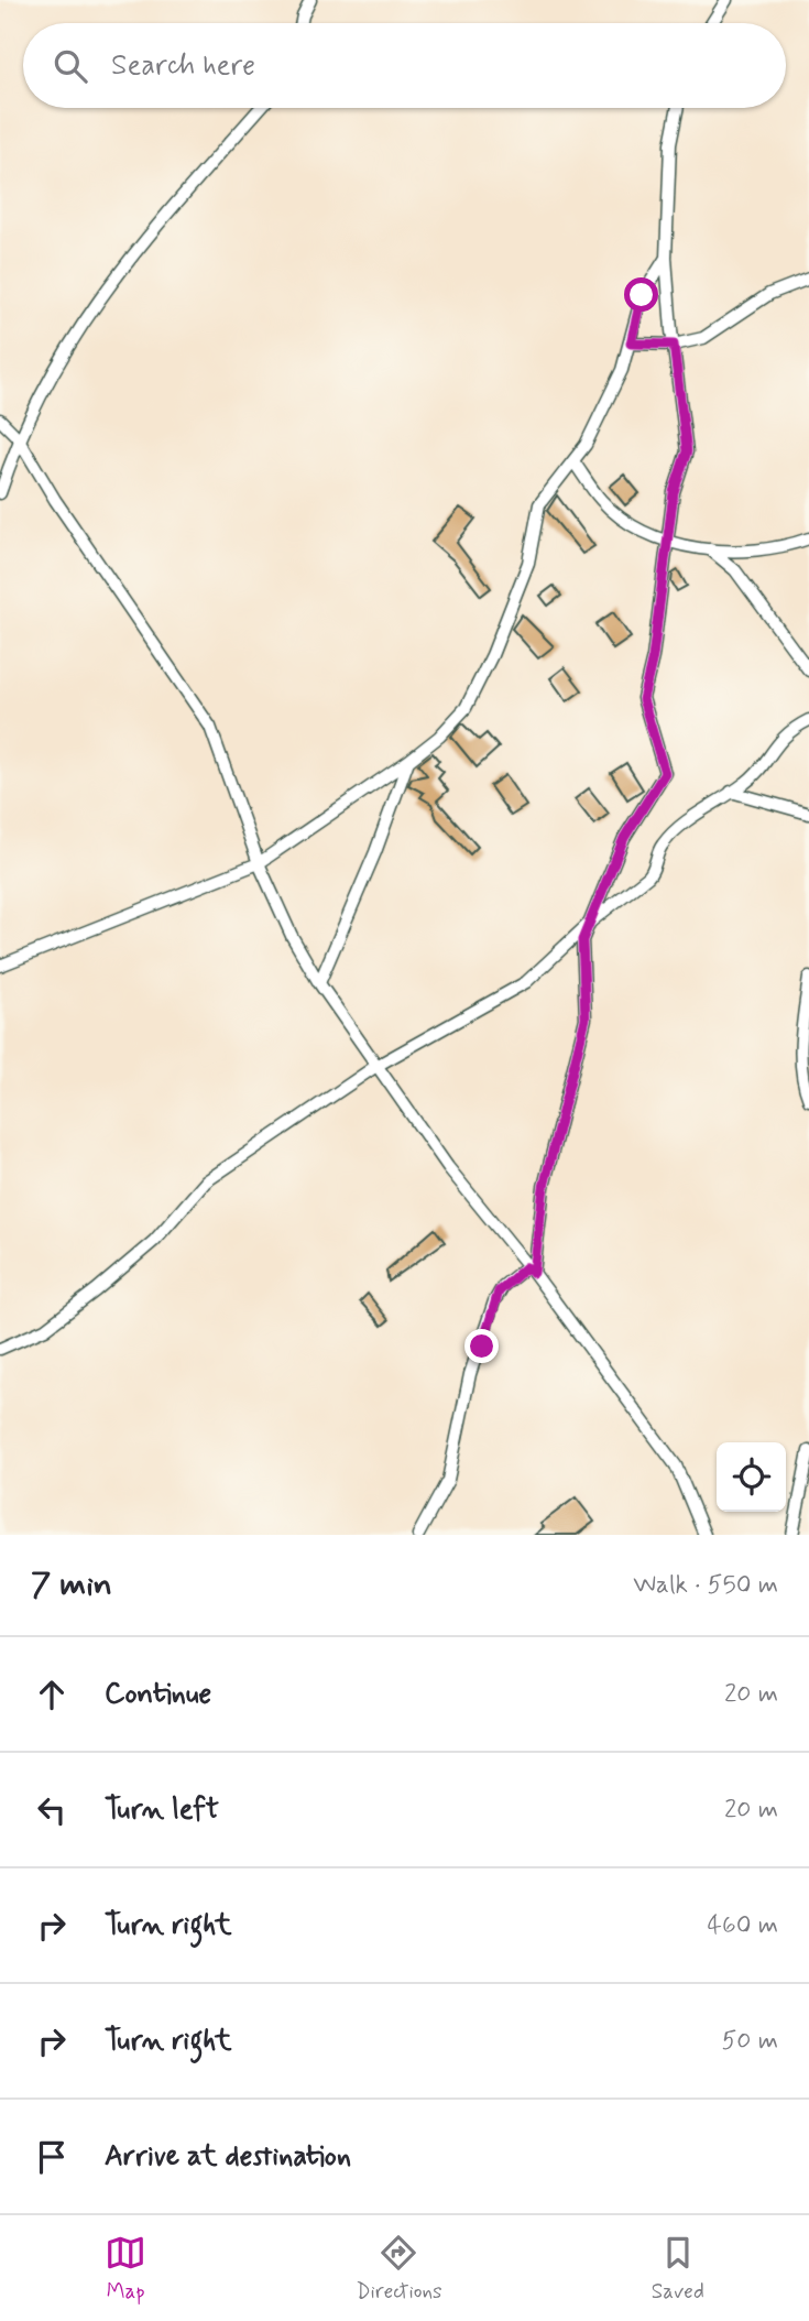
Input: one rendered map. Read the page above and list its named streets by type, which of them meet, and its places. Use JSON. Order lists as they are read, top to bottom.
{
  "page": {
    "search": "Search here",
    "heading": ["7 min", "Walk · 550 m"],
    "list": [
      ["Continue", "20 m"],
      ["Turn left", "20 m"],
      ["Turn right", "460 m"],
      ["Turn right", "50 m"],
      "Arrive at destination"
    ],
    "nav": ["Map", "Directions", "Saved"]
  }
}
